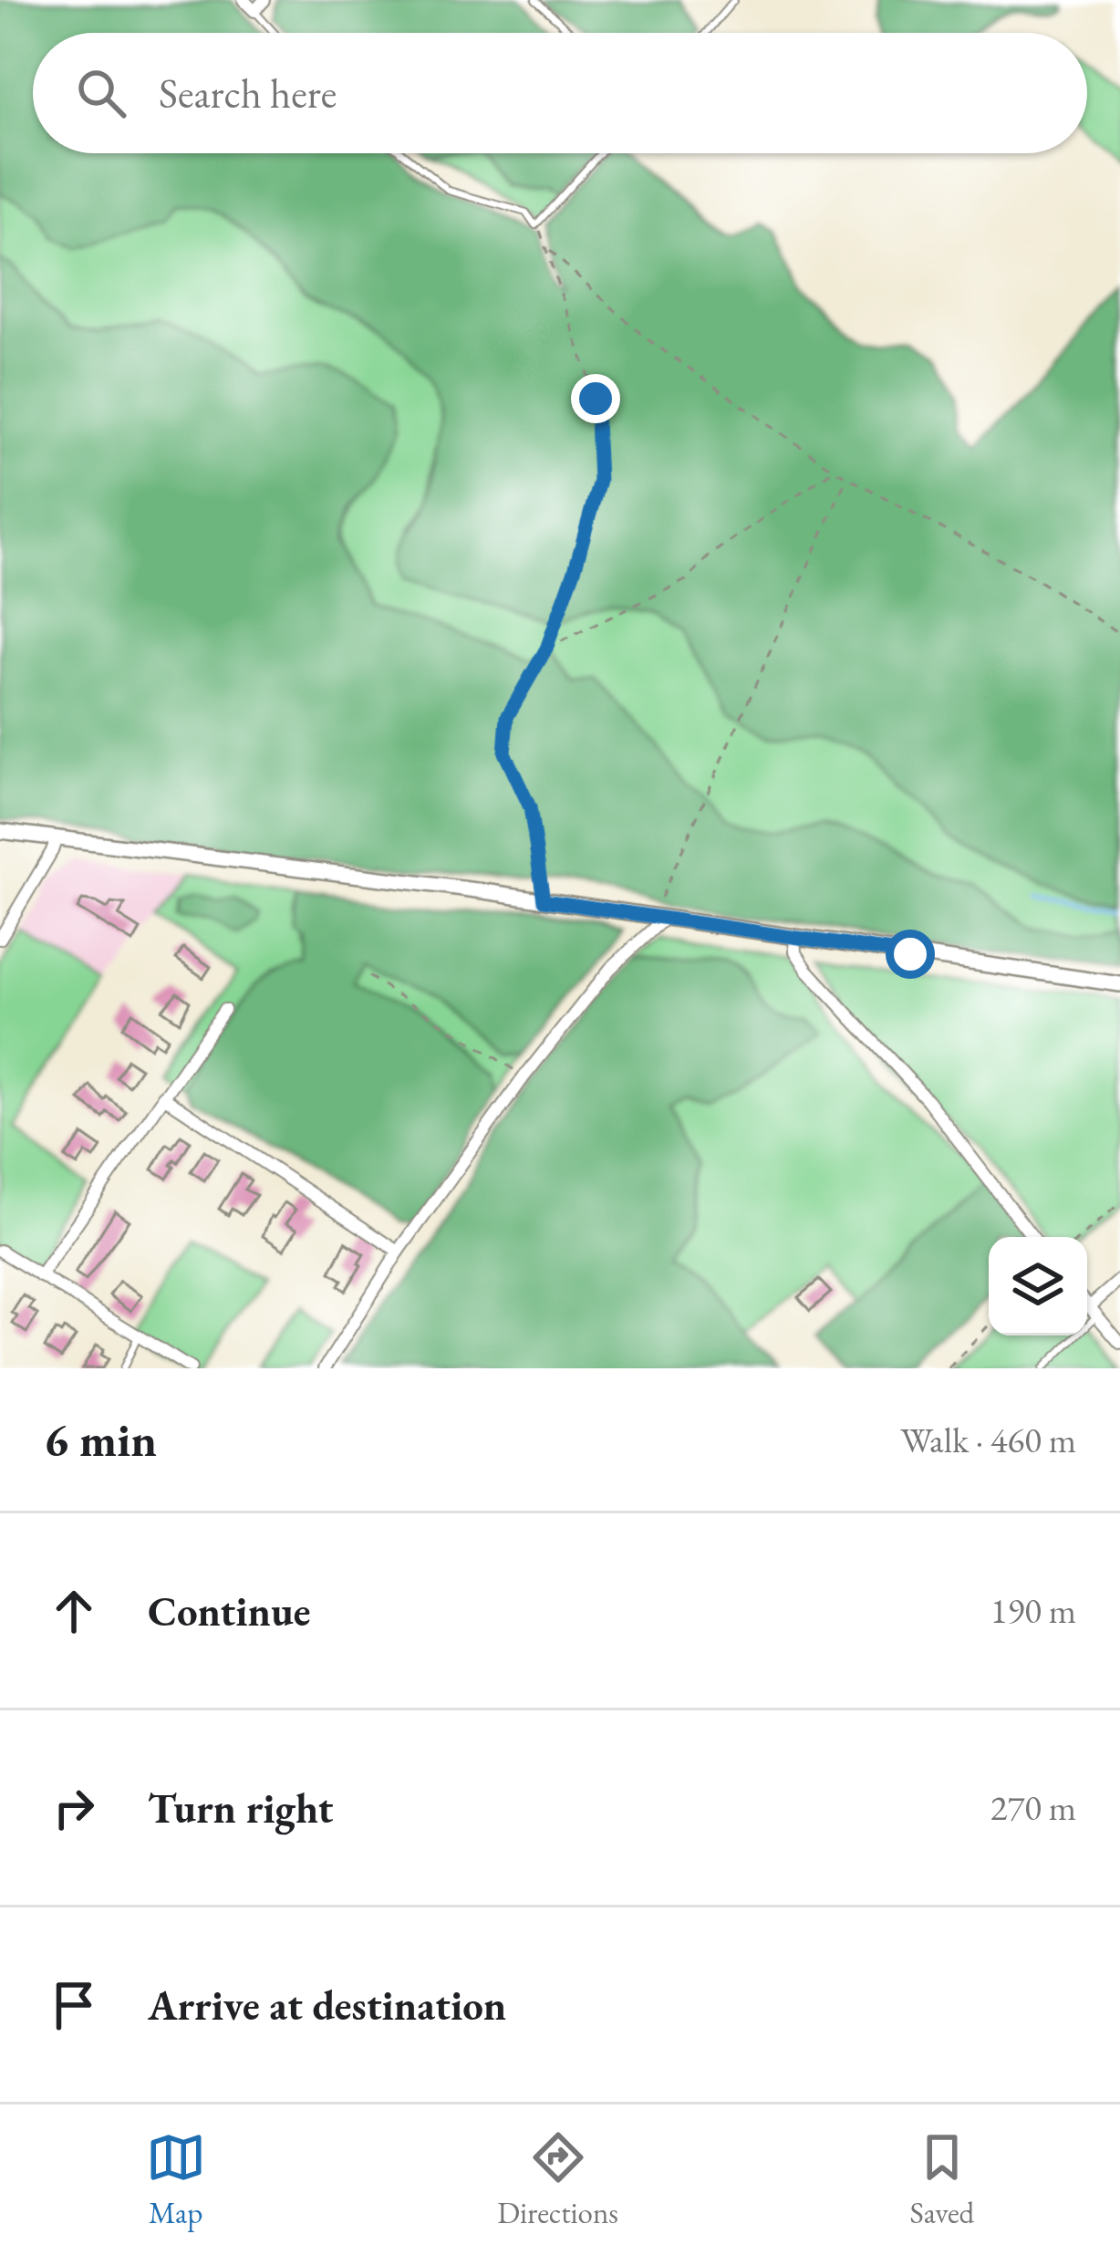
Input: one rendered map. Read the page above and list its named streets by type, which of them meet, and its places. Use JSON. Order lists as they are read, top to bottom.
{
  "page": {
    "search": "Search here",
    "heading": ["6 min", "Walk · 460 m"],
    "list": [
      ["Continue", "190 m"],
      ["Turn right", "270 m"],
      "Arrive at destination"
    ],
    "nav": ["Map", "Directions", "Saved"]
  }
}
